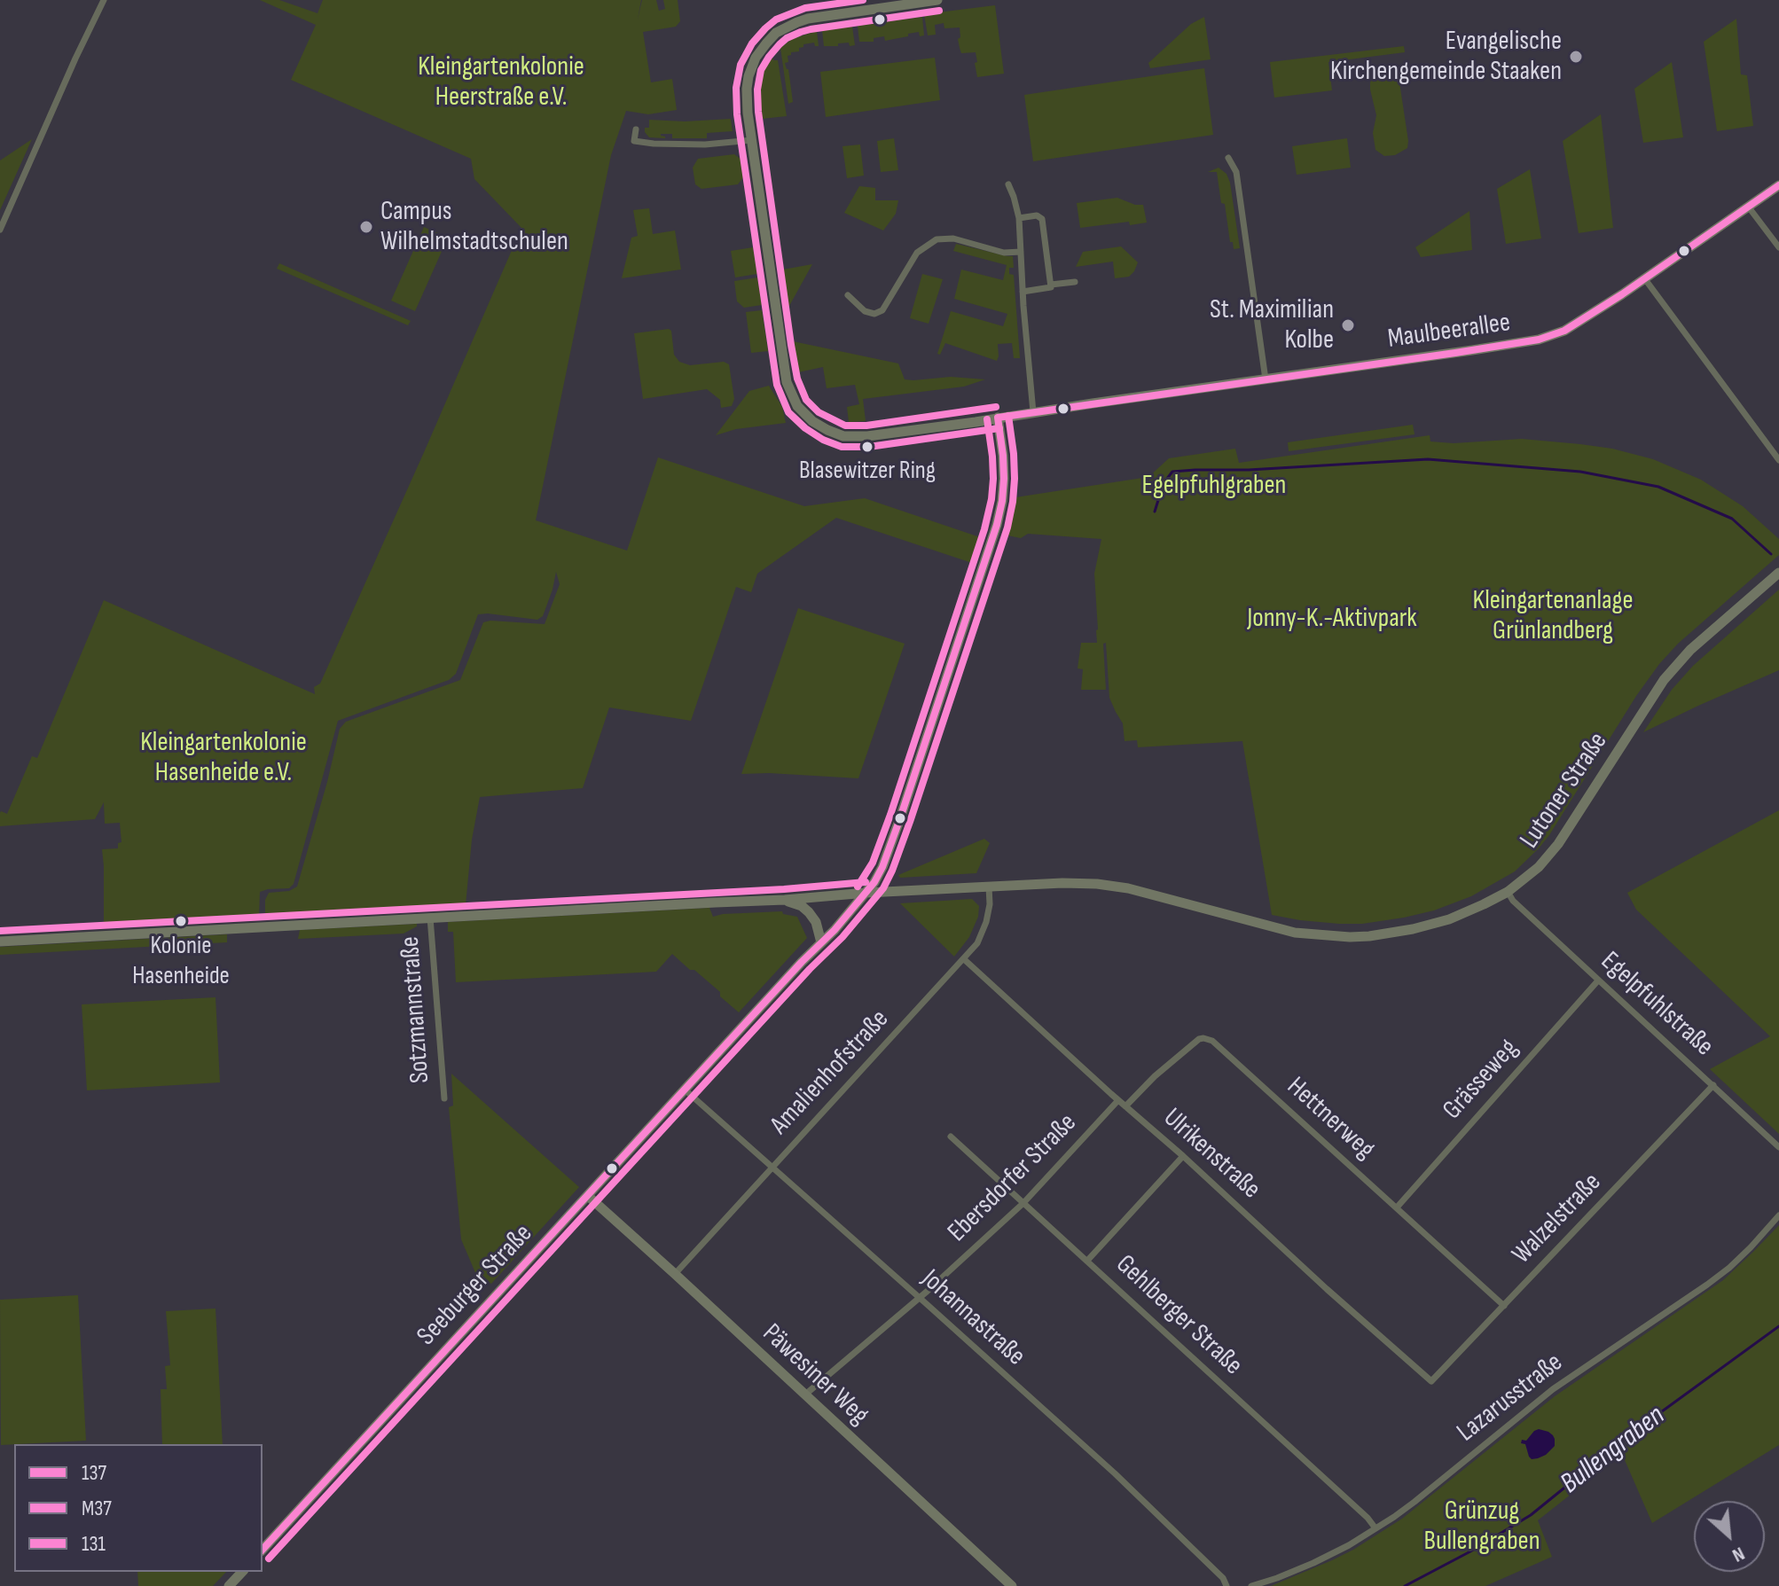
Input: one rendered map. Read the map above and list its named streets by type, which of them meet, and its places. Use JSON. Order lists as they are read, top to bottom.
{
  "streets": {
    "street": [
      "Maulbeerallee",
      "Lutoner Straße",
      "Egelpfuhlstraße",
      "Sotzmannstraße",
      "Amalienhofstraße",
      "Grässeweg",
      "Hettnerweg",
      "Ulrikenstraße",
      "Ebersdorfer Straße",
      "Walzelstraße",
      "Seeburger Straße",
      "Gehlberger Straße",
      "Johannastraße",
      "Päwesiner Weg",
      "Lazarusstraße"
    ]
  },
  "crossings": [
    ["Maulbeerallee", "Seeburger Straße"],
    ["Lutoner Straße", "Egelpfuhlstraße"],
    ["Lutoner Straße", "Sotzmannstraße"],
    ["Lutoner Straße", "Amalienhofstraße"],
    ["Lutoner Straße", "Seeburger Straße"],
    ["Egelpfuhlstraße", "Grässeweg"],
    ["Egelpfuhlstraße", "Walzelstraße"],
    ["Amalienhofstraße", "Ulrikenstraße"],
    ["Amalienhofstraße", "Johannastraße"],
    ["Amalienhofstraße", "Päwesiner Weg"],
    ["Grässeweg", "Hettnerweg"],
    ["Hettnerweg", "Ulrikenstraße"],
    ["Hettnerweg", "Walzelstraße"],
    ["Ulrikenstraße", "Ebersdorfer Straße"],
    ["Ulrikenstraße", "Walzelstraße"],
    ["Ebersdorfer Straße", "Gehlberger Straße"],
    ["Ebersdorfer Straße", "Johannastraße"],
    ["Ebersdorfer Straße", "Päwesiner Weg"],
    ["Seeburger Straße", "Johannastraße"],
    ["Seeburger Straße", "Päwesiner Weg"],
    ["Gehlberger Straße", "Lazarusstraße"]
  ],
  "water": ["Bullengraben"],
  "parks": [
    "Kleingartenkolonie Heerstraße e.V.",
    "Egelpfuhlgraben",
    "Kleingartenanlage Grünlandberg",
    "Jonny-K.-Aktivpark",
    "Kleingartenkolonie Hasenheide e.V.",
    "Grünzug Bullengraben"
  ],
  "places": [
    "Evangelische Kirchengemeinde Staaken",
    "Campus Wilhelmstadtschulen",
    "St. Maximilian Kolbe",
    "Blasewitzer Ring",
    "Kolonie Hasenheide"
  ],
  "lines": ["transit line M37", "transit line 131", "transit line 137"],
  "legend": ["137", "M37", "131"],
  "north": "bottom right"
}
